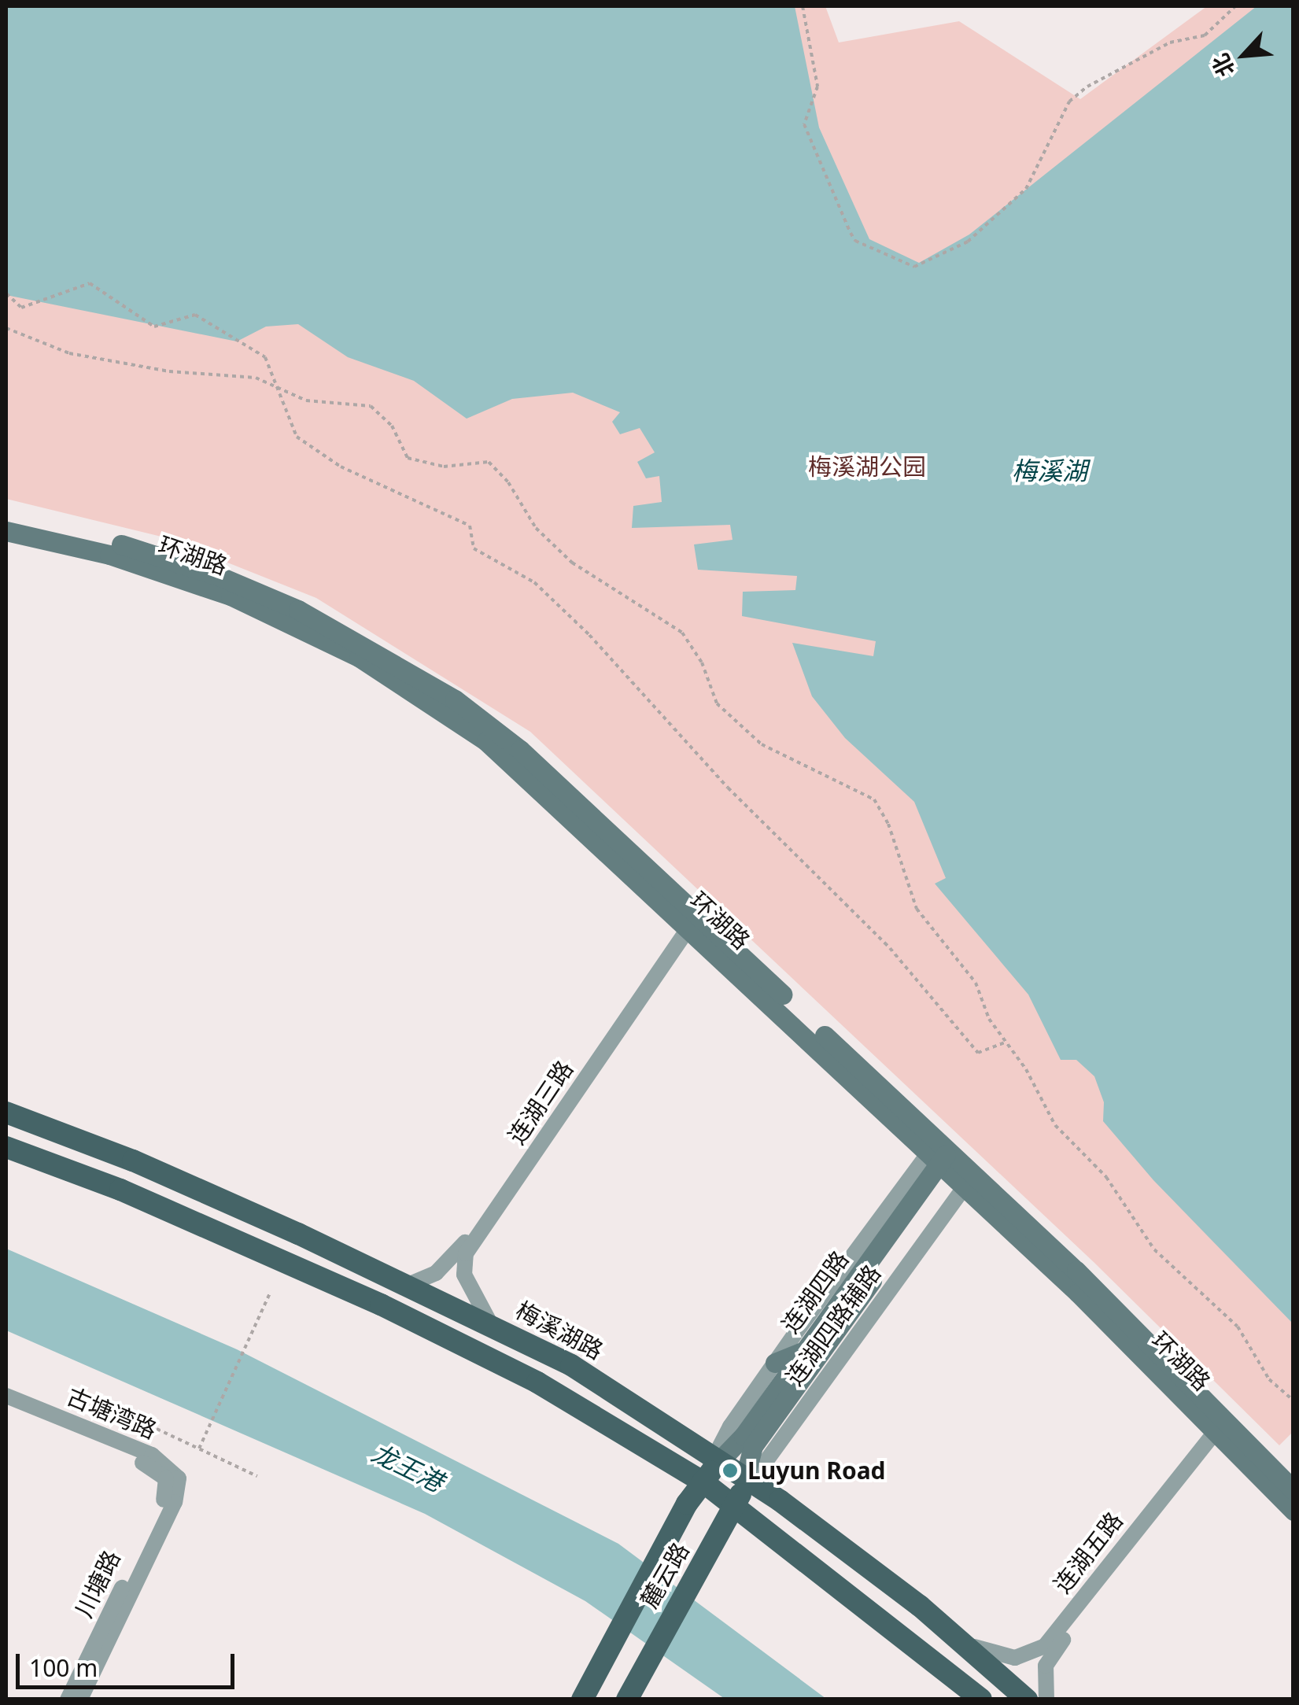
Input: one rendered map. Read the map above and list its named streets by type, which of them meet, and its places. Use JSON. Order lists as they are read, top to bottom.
{
  "streets": {
    "main road": [
      "环湖路",
      "连湖四路",
      "梅溪湖路",
      "麓云路"
    ],
    "street": [
      "连湖三路",
      "连湖四路辅路",
      "古塘湾路",
      "连湖五路",
      "川塘路"
    ]
  },
  "crossings": [
    ["环湖路", "连湖三路"],
    ["环湖路", "连湖四路"],
    ["环湖路", "连湖四路辅路"],
    ["环湖路", "连湖五路"],
    ["连湖三路", "梅溪湖路"],
    ["连湖四路", "连湖四路辅路"],
    ["连湖四路", "梅溪湖路"],
    ["连湖四路", "麓云路"],
    ["连湖四路辅路", "梅溪湖路"],
    ["连湖四路辅路", "麓云路"],
    ["梅溪湖路", "连湖五路"],
    ["梅溪湖路", "麓云路"],
    ["古塘湾路", "川塘路"]
  ],
  "water": ["梅溪湖", "龙王港"],
  "parks": ["梅溪湖公园"],
  "places": ["Luyun Road"],
  "scale_bar": "100 m",
  "north": "bottom left"
}
